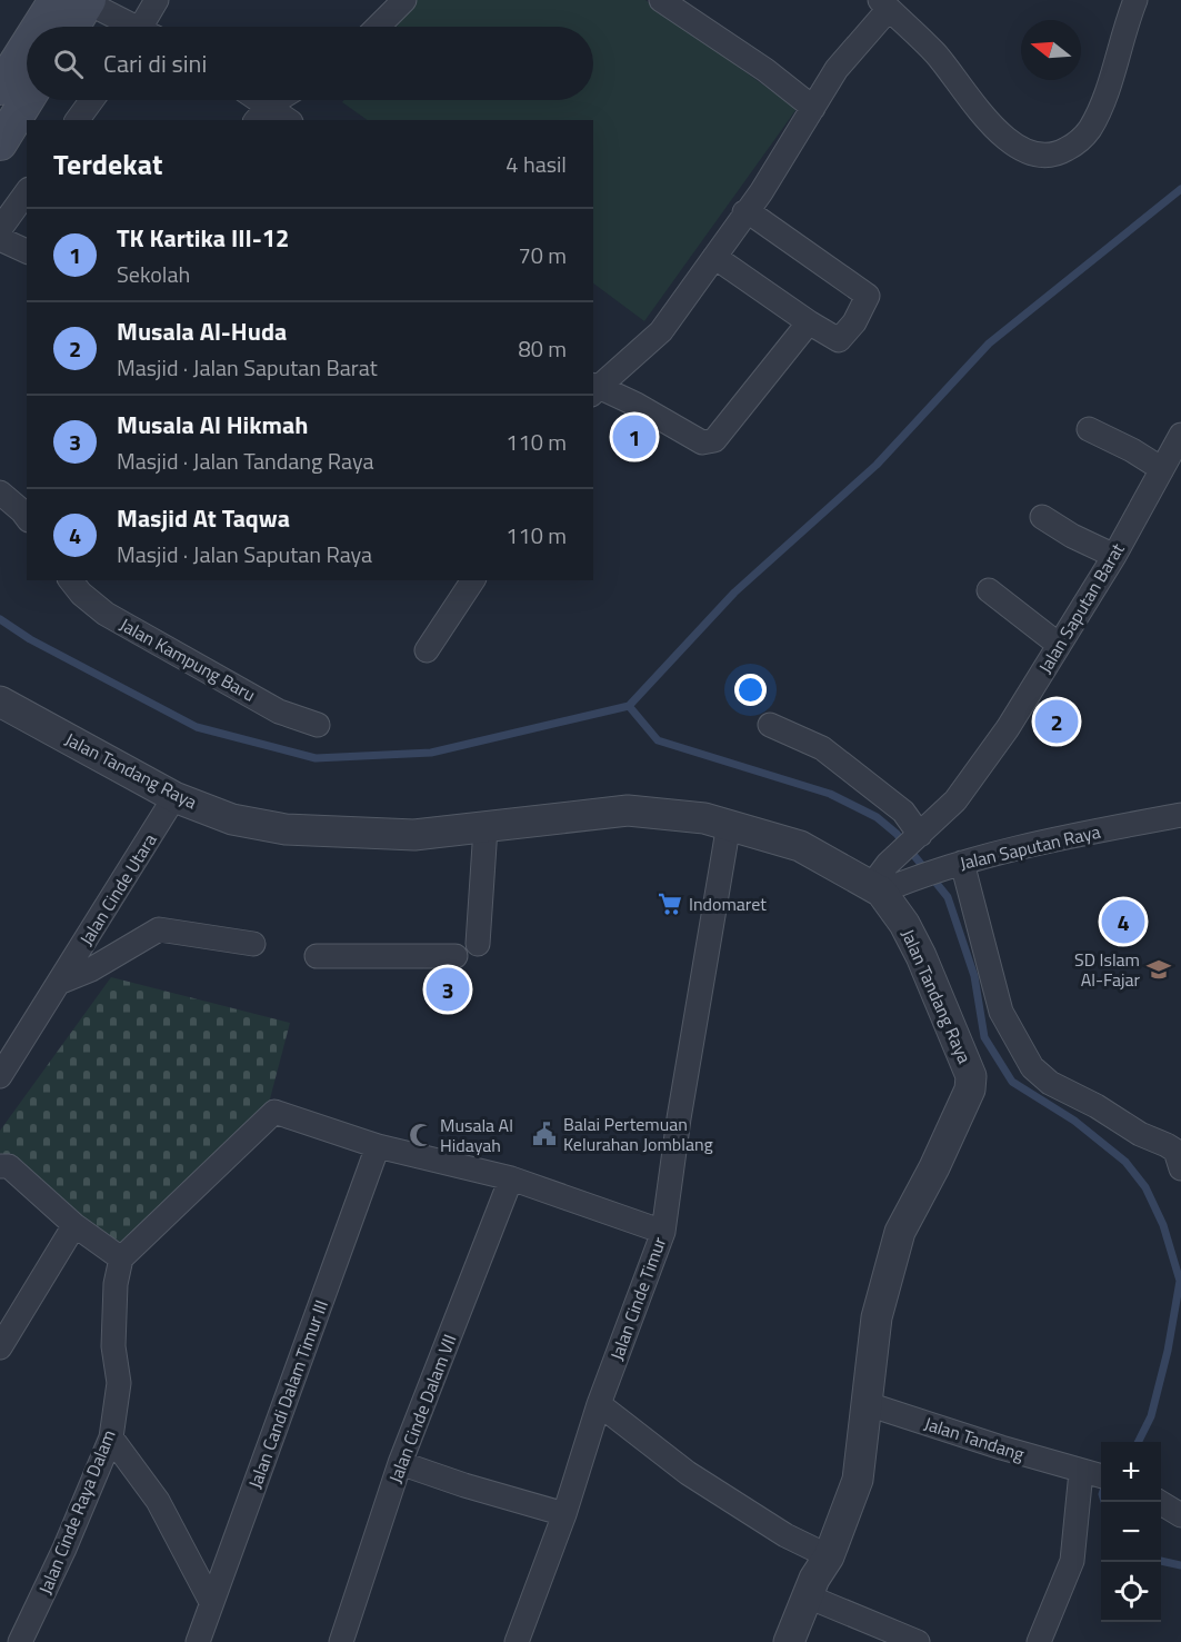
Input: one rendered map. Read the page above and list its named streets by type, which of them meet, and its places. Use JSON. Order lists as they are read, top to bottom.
{
  "streets": {
    "street": [
      "Jalan Saputan Barat",
      "Jalan Kampung Baru",
      "Jalan Tandang Raya",
      "Jalan Saputan Raya",
      "Jalan Cinde Utara",
      "Jalan Cinde Timur",
      "Jalan Candi Dalam Timur III",
      "Jalan Cinde Dalam VII",
      "Jalan Tandang",
      "Jalan Cinde Raya Dalam"
    ]
  },
  "crossings": [
    ["Jalan Saputan Barat", "Jalan Tandang Raya"],
    ["Jalan Saputan Barat", "Jalan Saputan Raya"],
    ["Jalan Tandang Raya", "Jalan Saputan Raya"],
    ["Jalan Tandang Raya", "Jalan Cinde Utara"],
    ["Jalan Tandang Raya", "Jalan Cinde Timur"],
    ["Jalan Tandang Raya", "Jalan Tandang"]
  ],
  "places": {
    "supermarket": ["Indomaret"],
    "school or university": ["SD Islam Al-Fajar"],
    "public building": ["Balai Pertemuan Kelurahan Jomblang"],
    "mosque": ["Musala Al Hidayah"]
  },
  "north": "left",
  "page": {
    "search": "Cari di sini",
    "heading": ["Terdekat", "4 hasil"],
    "list": [
      {
        "mark": "1",
        "name": "TK Kartika III-12",
        "note": "Sekolah",
        "value": "70 m"
      },
      {
        "mark": "2",
        "name": "Musala Al-Huda",
        "note": "Masjid · Jalan Saputan Barat",
        "value": "80 m"
      },
      {
        "mark": "3",
        "name": "Musala Al Hikmah",
        "note": "Masjid · Jalan Tandang Raya",
        "value": "110 m"
      },
      {
        "mark": "4",
        "name": "Masjid At Taqwa",
        "note": "Masjid · Jalan Saputan Raya",
        "value": "110 m"
      }
    ],
    "pins": [
      "1",
      "2",
      "4",
      "3"
    ],
    "map_buttons": ["+", "−"]
  }
}
